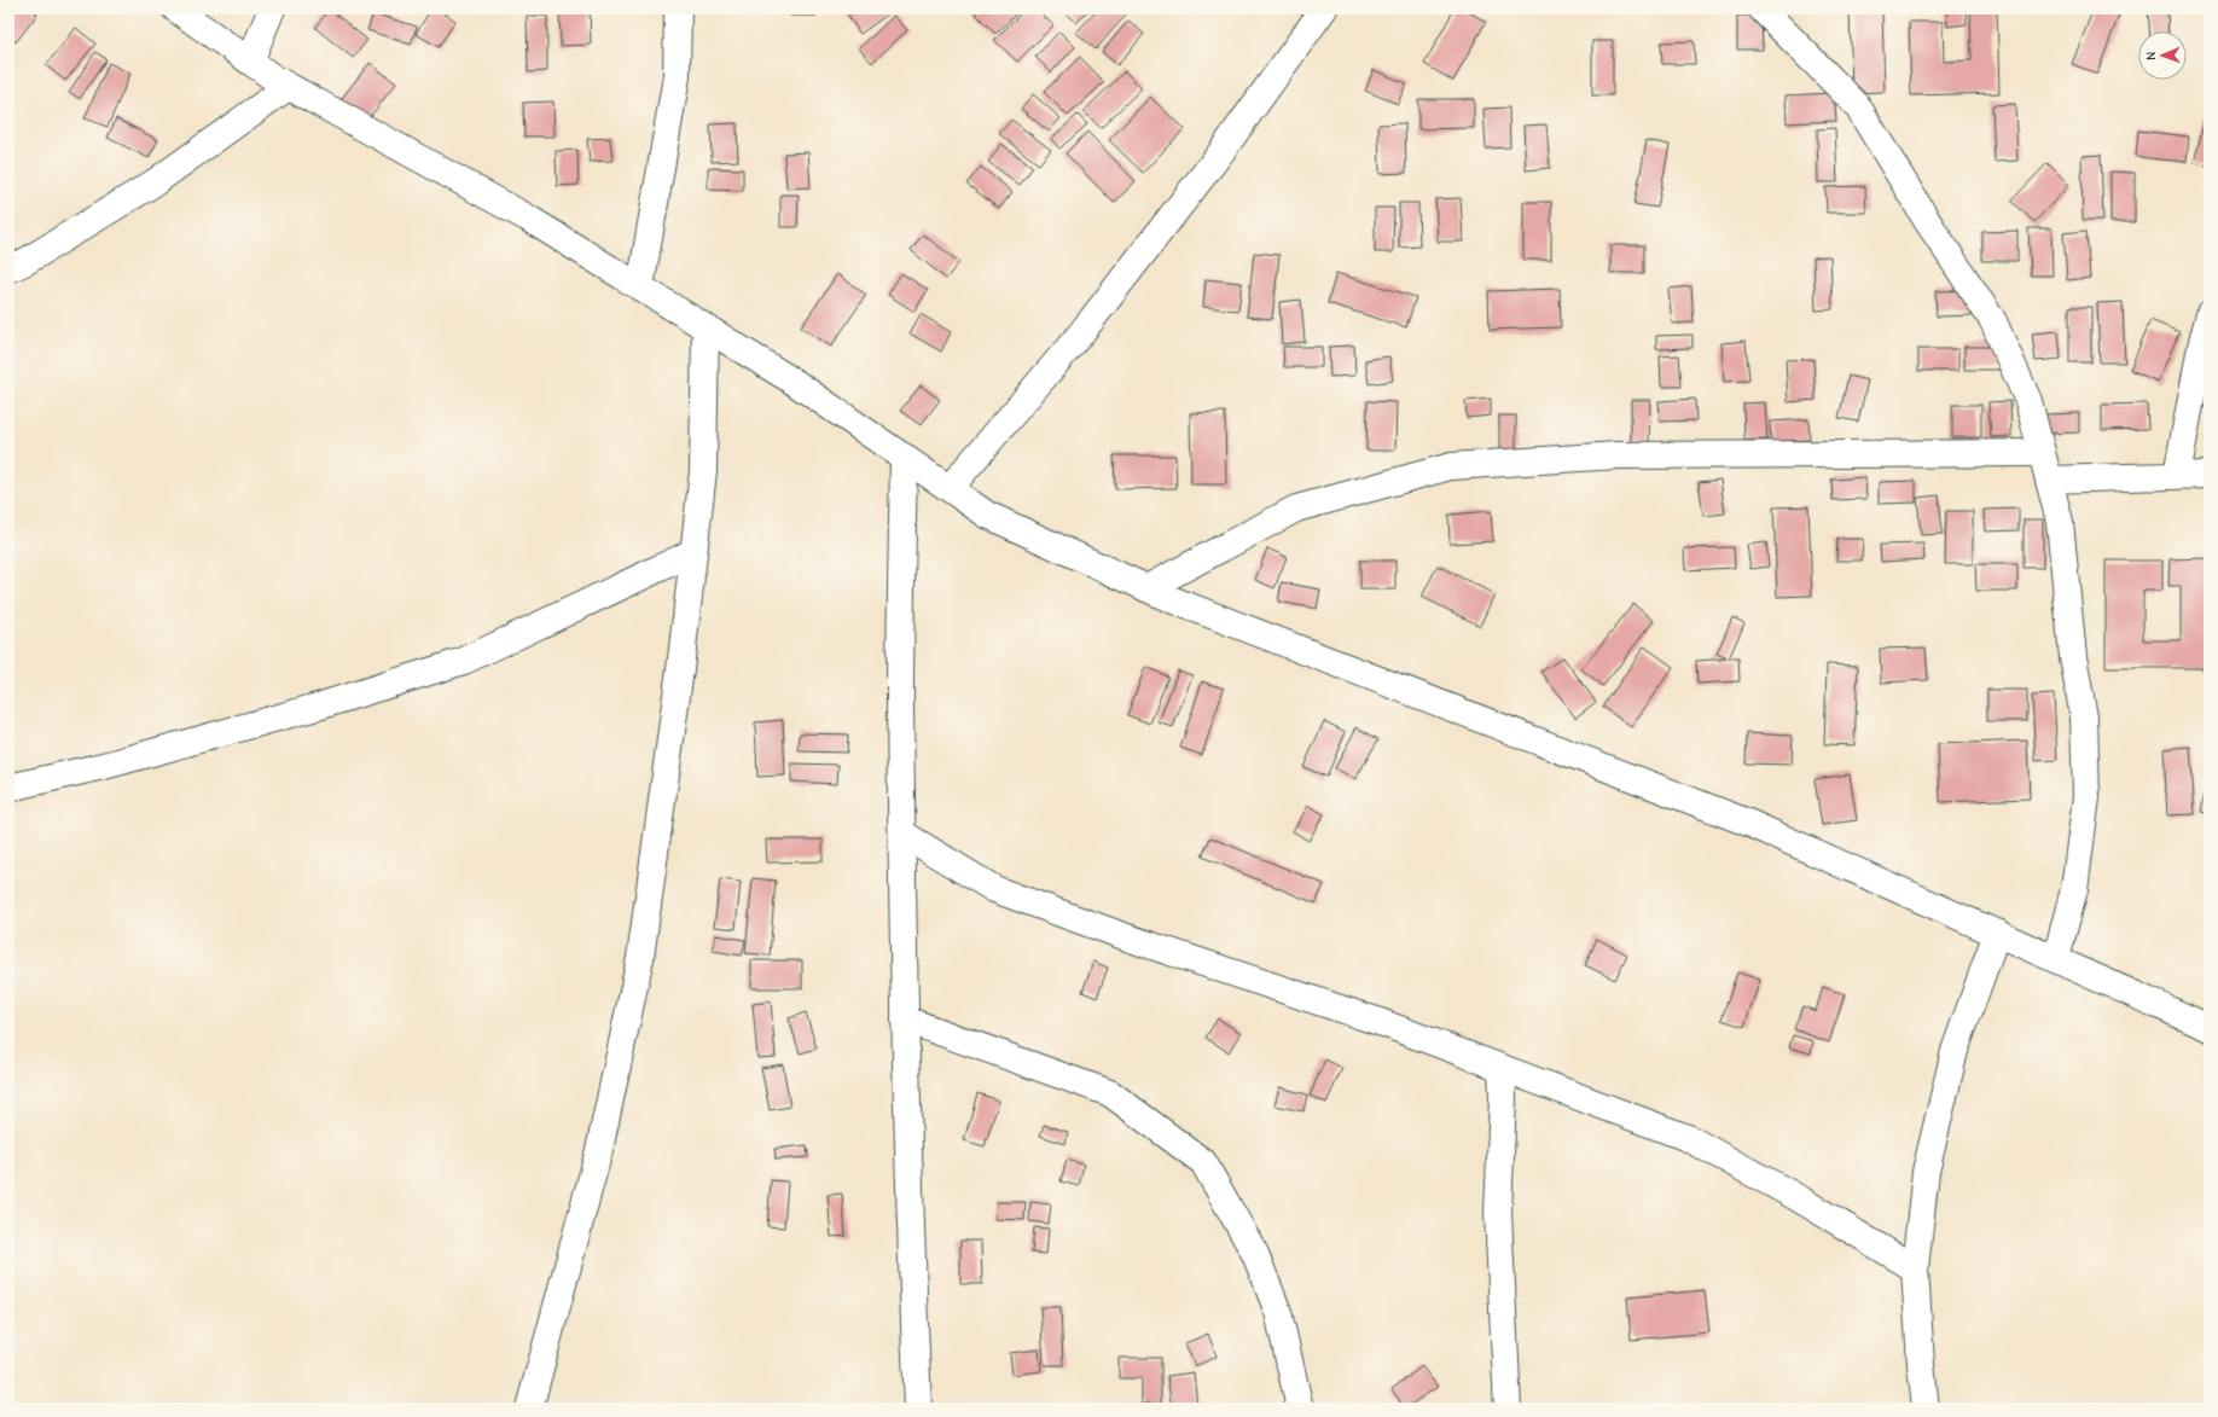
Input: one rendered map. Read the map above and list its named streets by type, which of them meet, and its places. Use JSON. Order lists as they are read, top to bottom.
{
  "north": "left"
}
